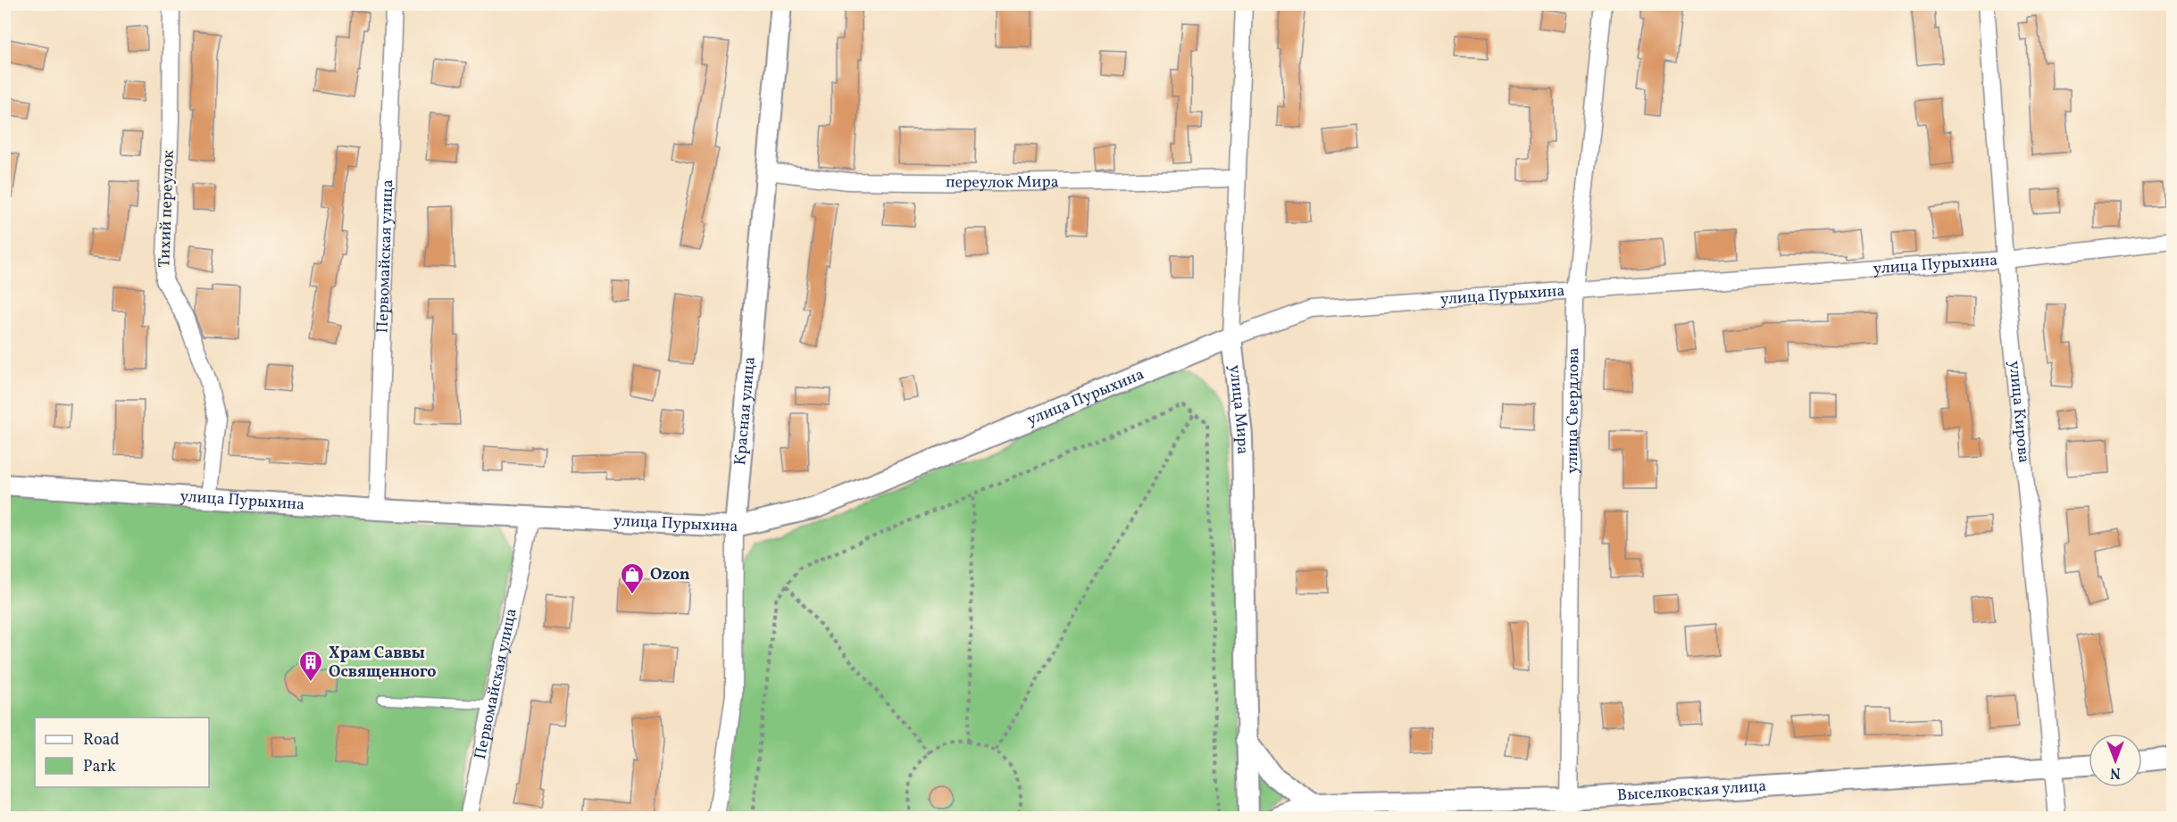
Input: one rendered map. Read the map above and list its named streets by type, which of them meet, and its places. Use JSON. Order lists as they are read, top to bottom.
{
  "streets": {
    "street": [
      "переулок Мира",
      "Тихий переулок",
      "Первомайская улица",
      "улица Пурыхина",
      "улица Мира",
      "улица Свердлова",
      "Красная улица",
      "улица Кирова",
      "Выселковская улица"
    ]
  },
  "crossings": [
    ["переулок Мира", "улица Мира"],
    ["переулок Мира", "Красная улица"],
    ["Тихий переулок", "улица Пурыхина"],
    ["Первомайская улица", "улица Пурыхина"],
    ["улица Пурыхина", "улица Мира"],
    ["улица Пурыхина", "улица Свердлова"],
    ["улица Пурыхина", "Красная улица"],
    ["улица Пурыхина", "улица Кирова"],
    ["улица Свердлова", "Выселковская улица"],
    ["улица Кирова", "Выселковская улица"]
  ],
  "places": {
    "shop": ["Ozon"],
    "building": ["Храм Саввы Освященного"]
  },
  "legend": ["Road", "Park"],
  "north": "bottom"
}
